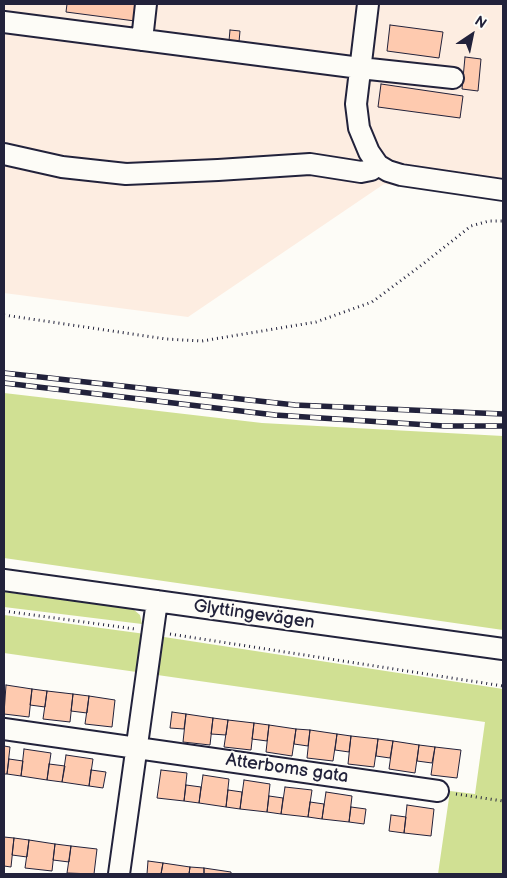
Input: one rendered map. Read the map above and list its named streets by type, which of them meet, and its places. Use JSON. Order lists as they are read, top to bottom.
{
  "streets": {
    "street": ["Glyttingevägen", "Atterboms gata"]
  },
  "north": "top right"
}
